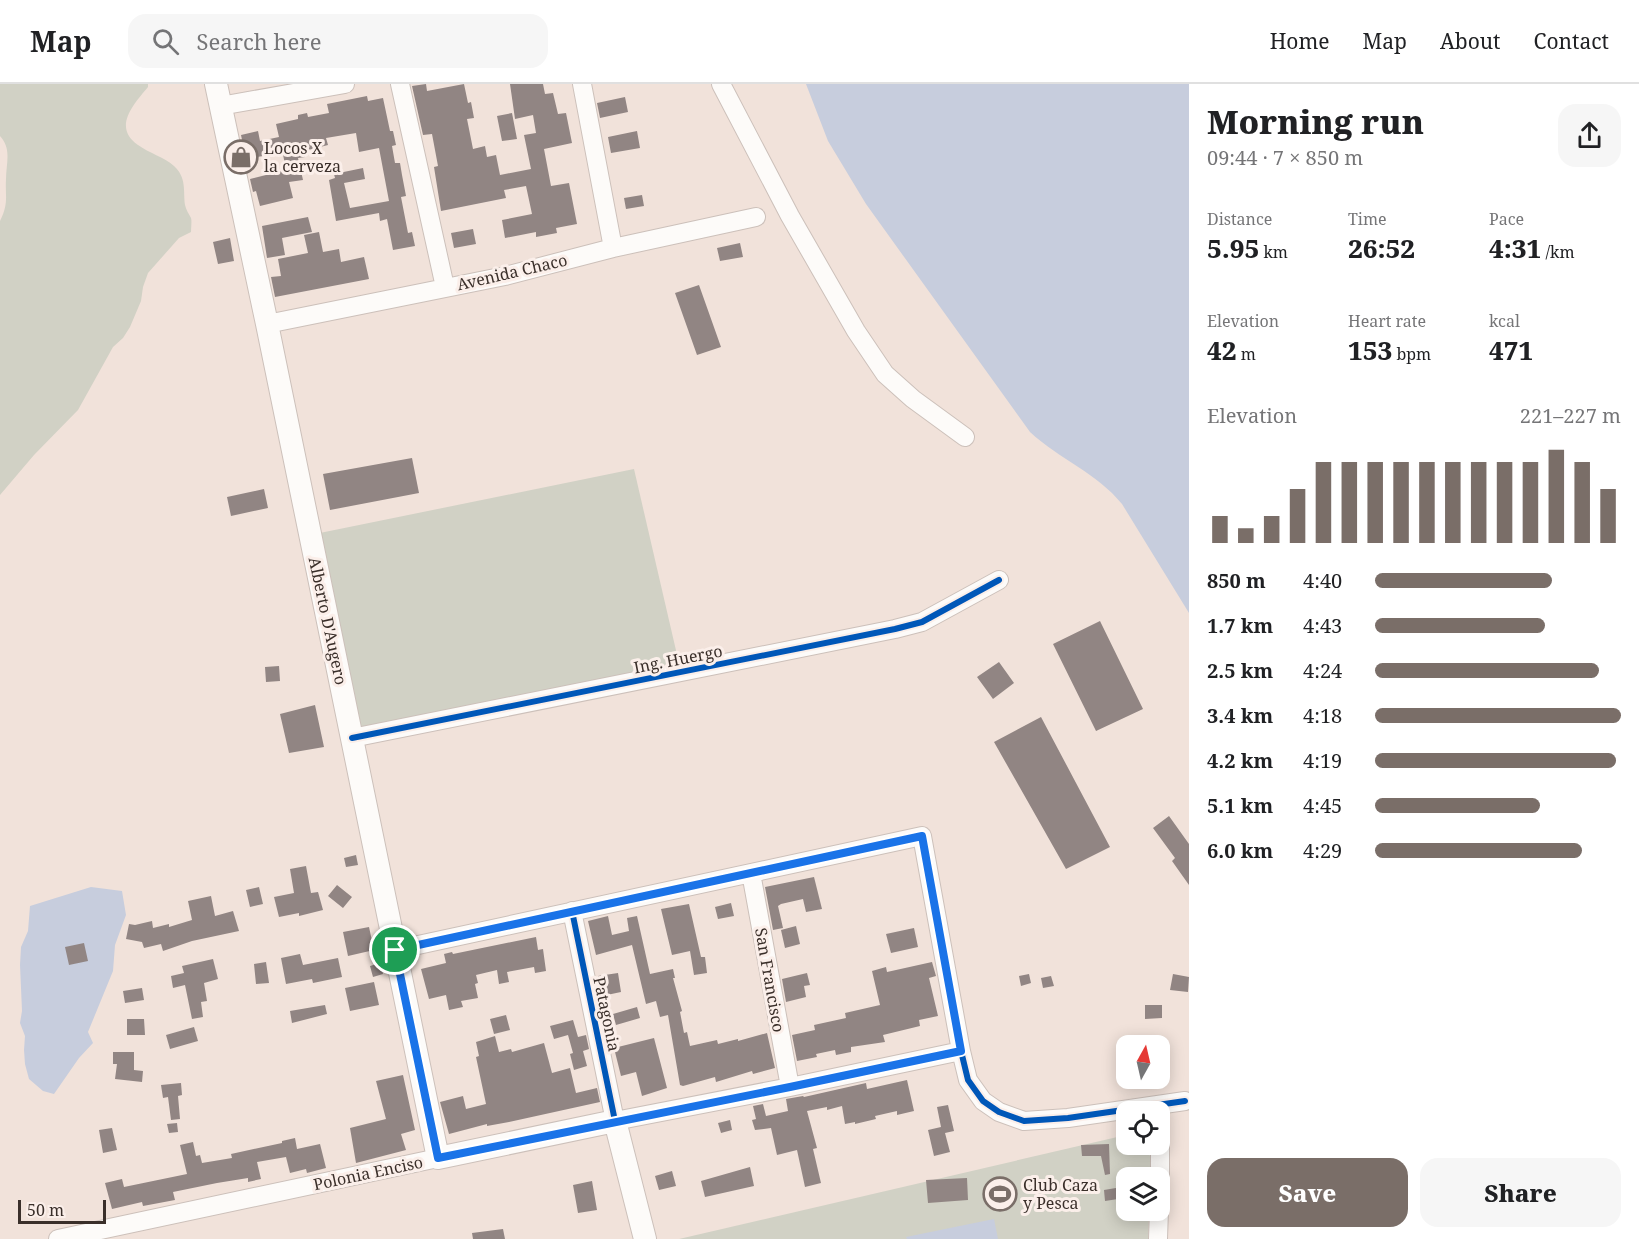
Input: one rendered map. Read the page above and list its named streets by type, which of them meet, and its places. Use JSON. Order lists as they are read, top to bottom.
{
  "streets": {
    "main road": ["Alberto D'Augero", "Patagonia", "Polonia Enciso"],
    "street": ["Avenida Chaco", "Ing. Huergo", "San Francisco"]
  },
  "crossings": [
    ["Avenida Chaco", "Alberto D'Augero"],
    ["Alberto D'Augero", "Ing. Huergo"],
    ["Alberto D'Augero", "Polonia Enciso"],
    ["San Francisco", "Polonia Enciso"],
    ["Patagonia", "Polonia Enciso"]
  ],
  "places": {
    "shop": ["Locos X la cerveza"],
    "sports": ["Club Caza y Pesca"]
  },
  "scale_bar": "50 m",
  "north": "top",
  "page": {
    "header": "Map",
    "search": "Search here",
    "nav": [
      "Home",
      "Map",
      "About",
      "Contact"
    ],
    "heading": ["Morning run", "09:44 · 7 × 850 m"],
    "stats": [
      ["Distance", "5.95 km"],
      ["Time", "26:52"],
      ["Pace", "4:31 /km"],
      ["Elevation", "42 m"],
      ["Heart rate", "153 bpm"],
      ["kcal", "471"]
    ],
    "chart": ["Elevation", "221–227 m"],
    "list": [
      {
        "name": "850 m",
        "note": "4:40"
      },
      {
        "name": "1.7 km",
        "note": "4:43"
      },
      {
        "name": "2.5 km",
        "note": "4:24"
      },
      {
        "name": "3.4 km",
        "note": "4:18"
      },
      {
        "name": "4.2 km",
        "note": "4:19"
      },
      {
        "name": "5.1 km",
        "note": "4:45"
      },
      {
        "name": "6.0 km",
        "note": "4:29"
      }
    ],
    "buttons": ["Save", "Share"],
    "scale": "50 m"
  }
}
